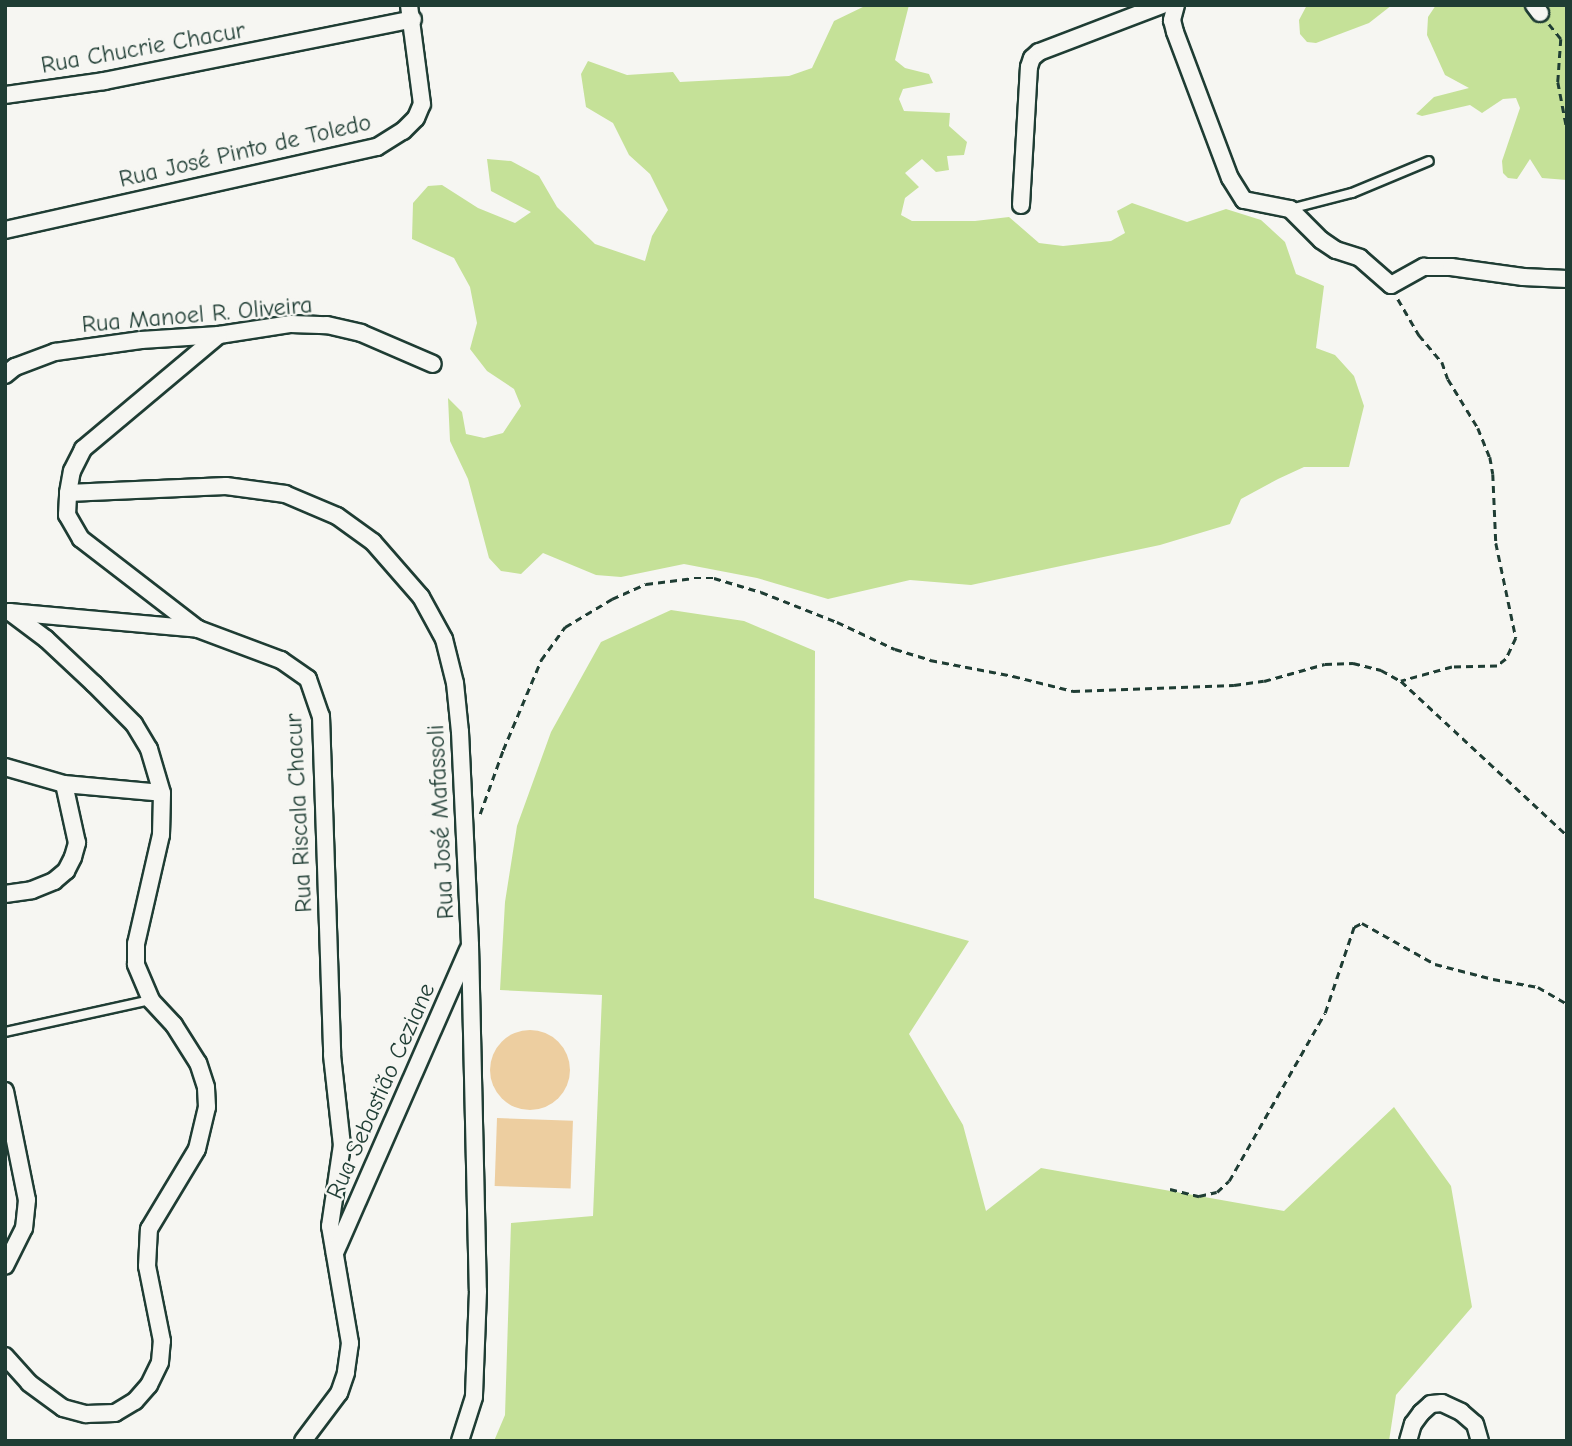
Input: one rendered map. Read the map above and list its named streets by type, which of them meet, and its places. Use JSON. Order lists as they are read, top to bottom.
{
  "streets": {
    "street": [
      "Rua Chucrie Chacur",
      "Rua José Pinto de Toledo",
      "Rua Manoel R. Oliveira",
      "Rua Riscala Chacur",
      "Rua José Mafassoli",
      "Rua Sebastião Ceziane"
    ]
  },
  "crossings": [
    ["Rua Chucrie Chacur", "Rua José Pinto de Toledo"],
    ["Rua Riscala Chacur", "Rua Sebastião Ceziane"],
    ["Rua José Mafassoli", "Rua Sebastião Ceziane"]
  ]
}
